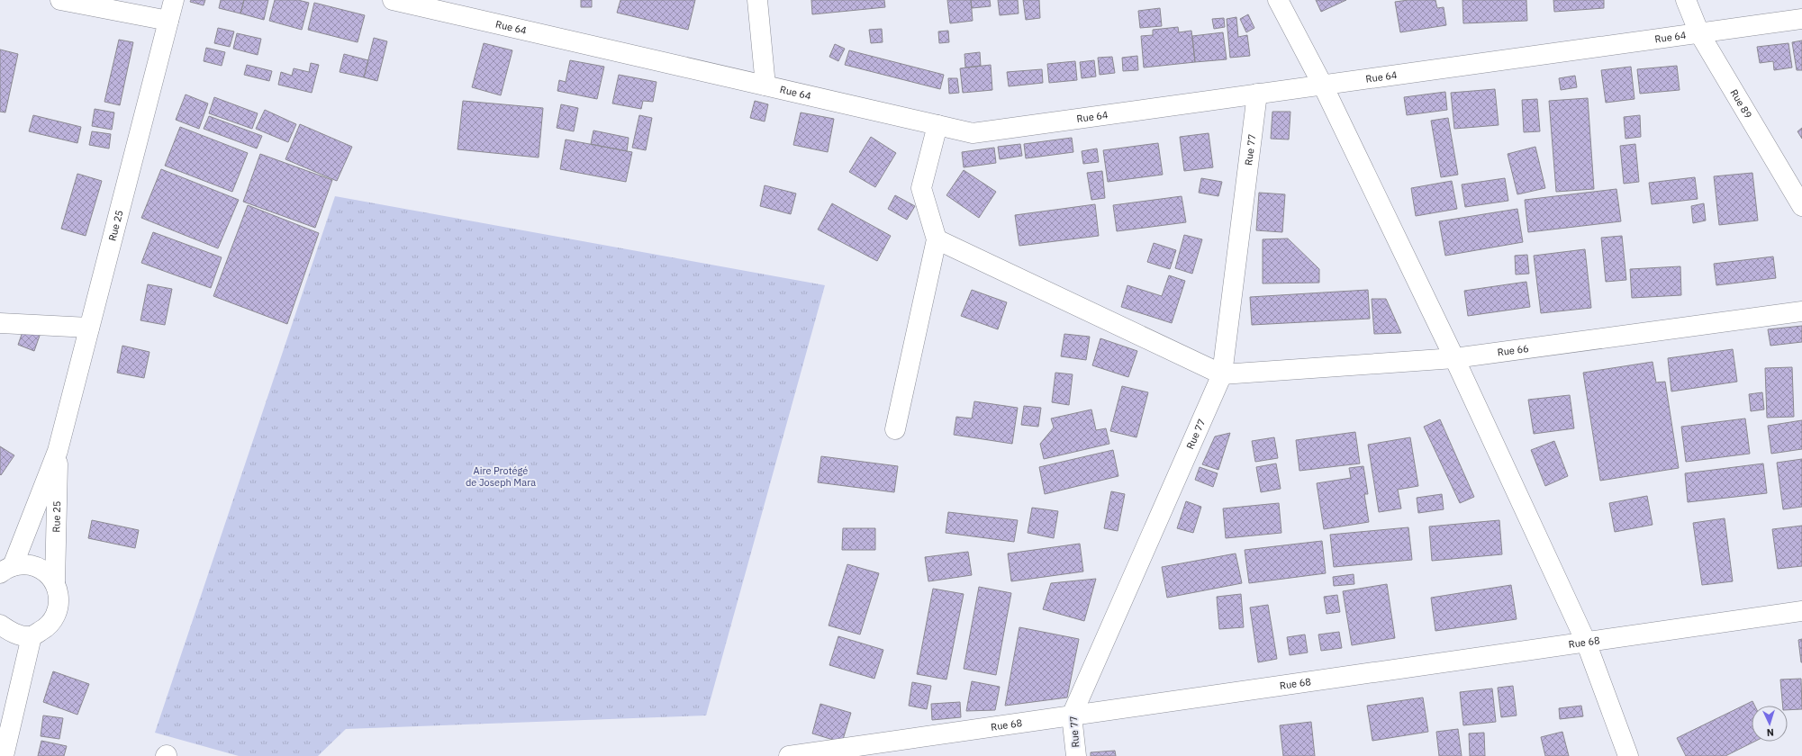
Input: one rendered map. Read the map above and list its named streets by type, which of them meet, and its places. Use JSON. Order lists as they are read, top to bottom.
{
  "streets": {
    "street": [
      "Rue 64",
      "Rue 89",
      "Rue 77",
      "Rue 25",
      "Rue 66",
      "Rue 68"
    ]
  },
  "crossings": [
    ["Rue 64", "Rue 89"],
    ["Rue 64", "Rue 77"],
    ["Rue 77", "Rue 66"],
    ["Rue 77", "Rue 68"]
  ],
  "parks": ["Aire Protégé de Joseph Mara"],
  "north": "bottom"
}
